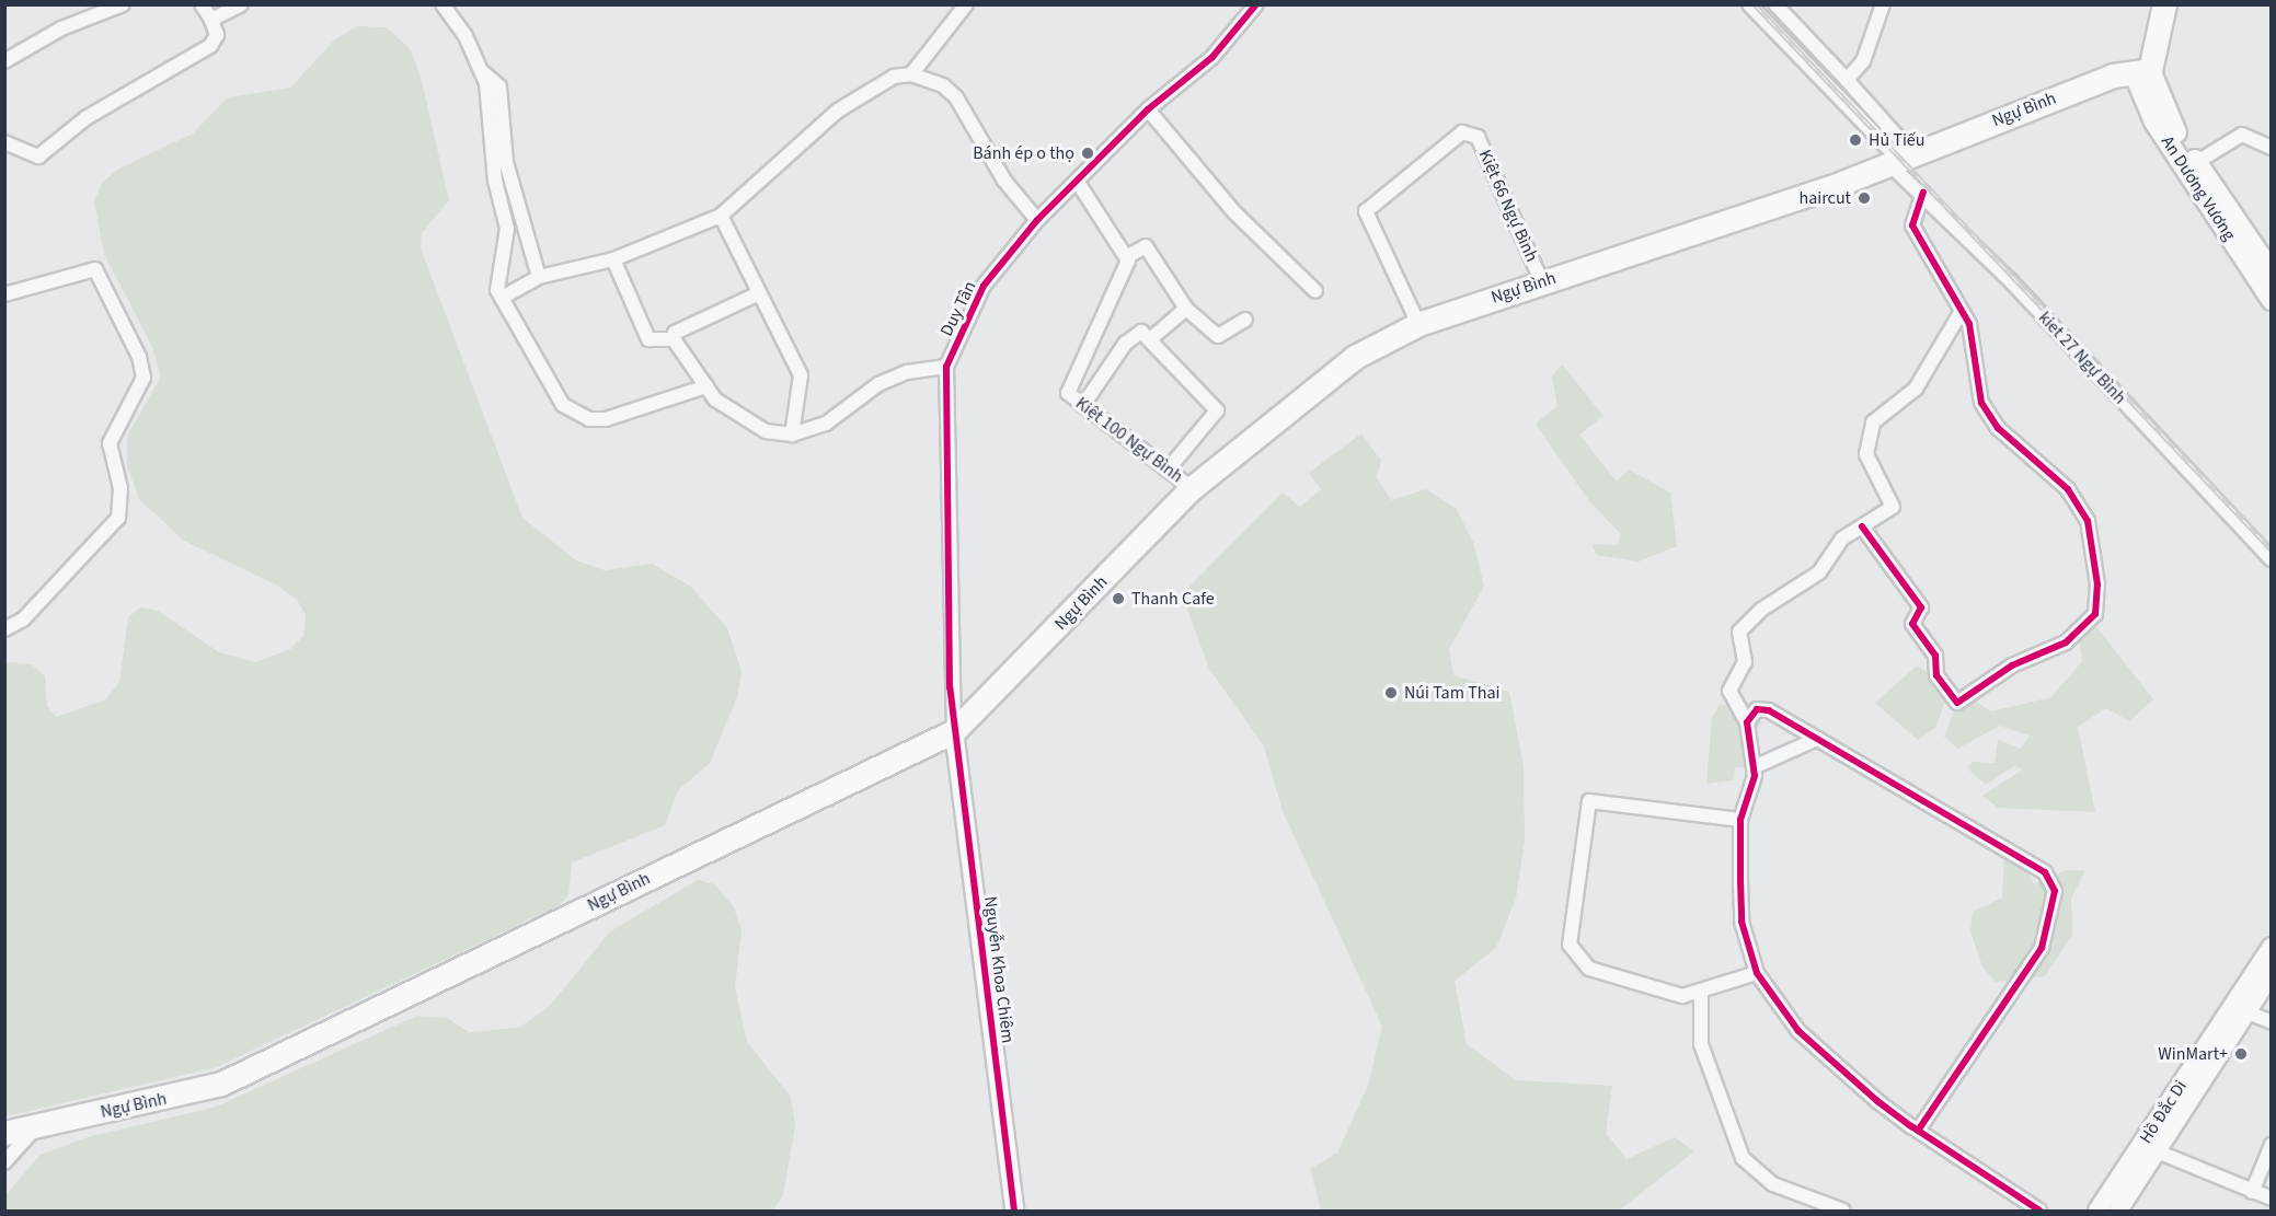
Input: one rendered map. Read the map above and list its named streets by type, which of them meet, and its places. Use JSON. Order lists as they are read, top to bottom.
{
  "streets": {
    "highway": ["Ngự Bình"],
    "main road": ["An Dương Vương"],
    "street": [
      "Kiệt 66 Ngự Bình",
      "Duy Tân",
      "kiet 27 Ngự Bình",
      "Kiệt 100 Ngự Bình",
      "Nguyễn Khoa Chiêm",
      "Hồ Đắc Di"
    ]
  },
  "crossings": [
    ["Ngự Bình", "An Dương Vương"],
    ["Ngự Bình", "Kiệt 66 Ngự Bình"],
    ["Ngự Bình", "Duy Tân"],
    ["Ngự Bình", "kiet 27 Ngự Bình"],
    ["Ngự Bình", "Kiệt 100 Ngự Bình"],
    ["Ngự Bình", "Nguyễn Khoa Chiêm"],
    ["Duy Tân", "Nguyễn Khoa Chiêm"]
  ],
  "places": [
    "Hủ Tiếu",
    "Bánh ép o thọ",
    "haircut",
    "Thanh Cafe",
    "Núi Tam Thai",
    "WinMart+"
  ]
}
